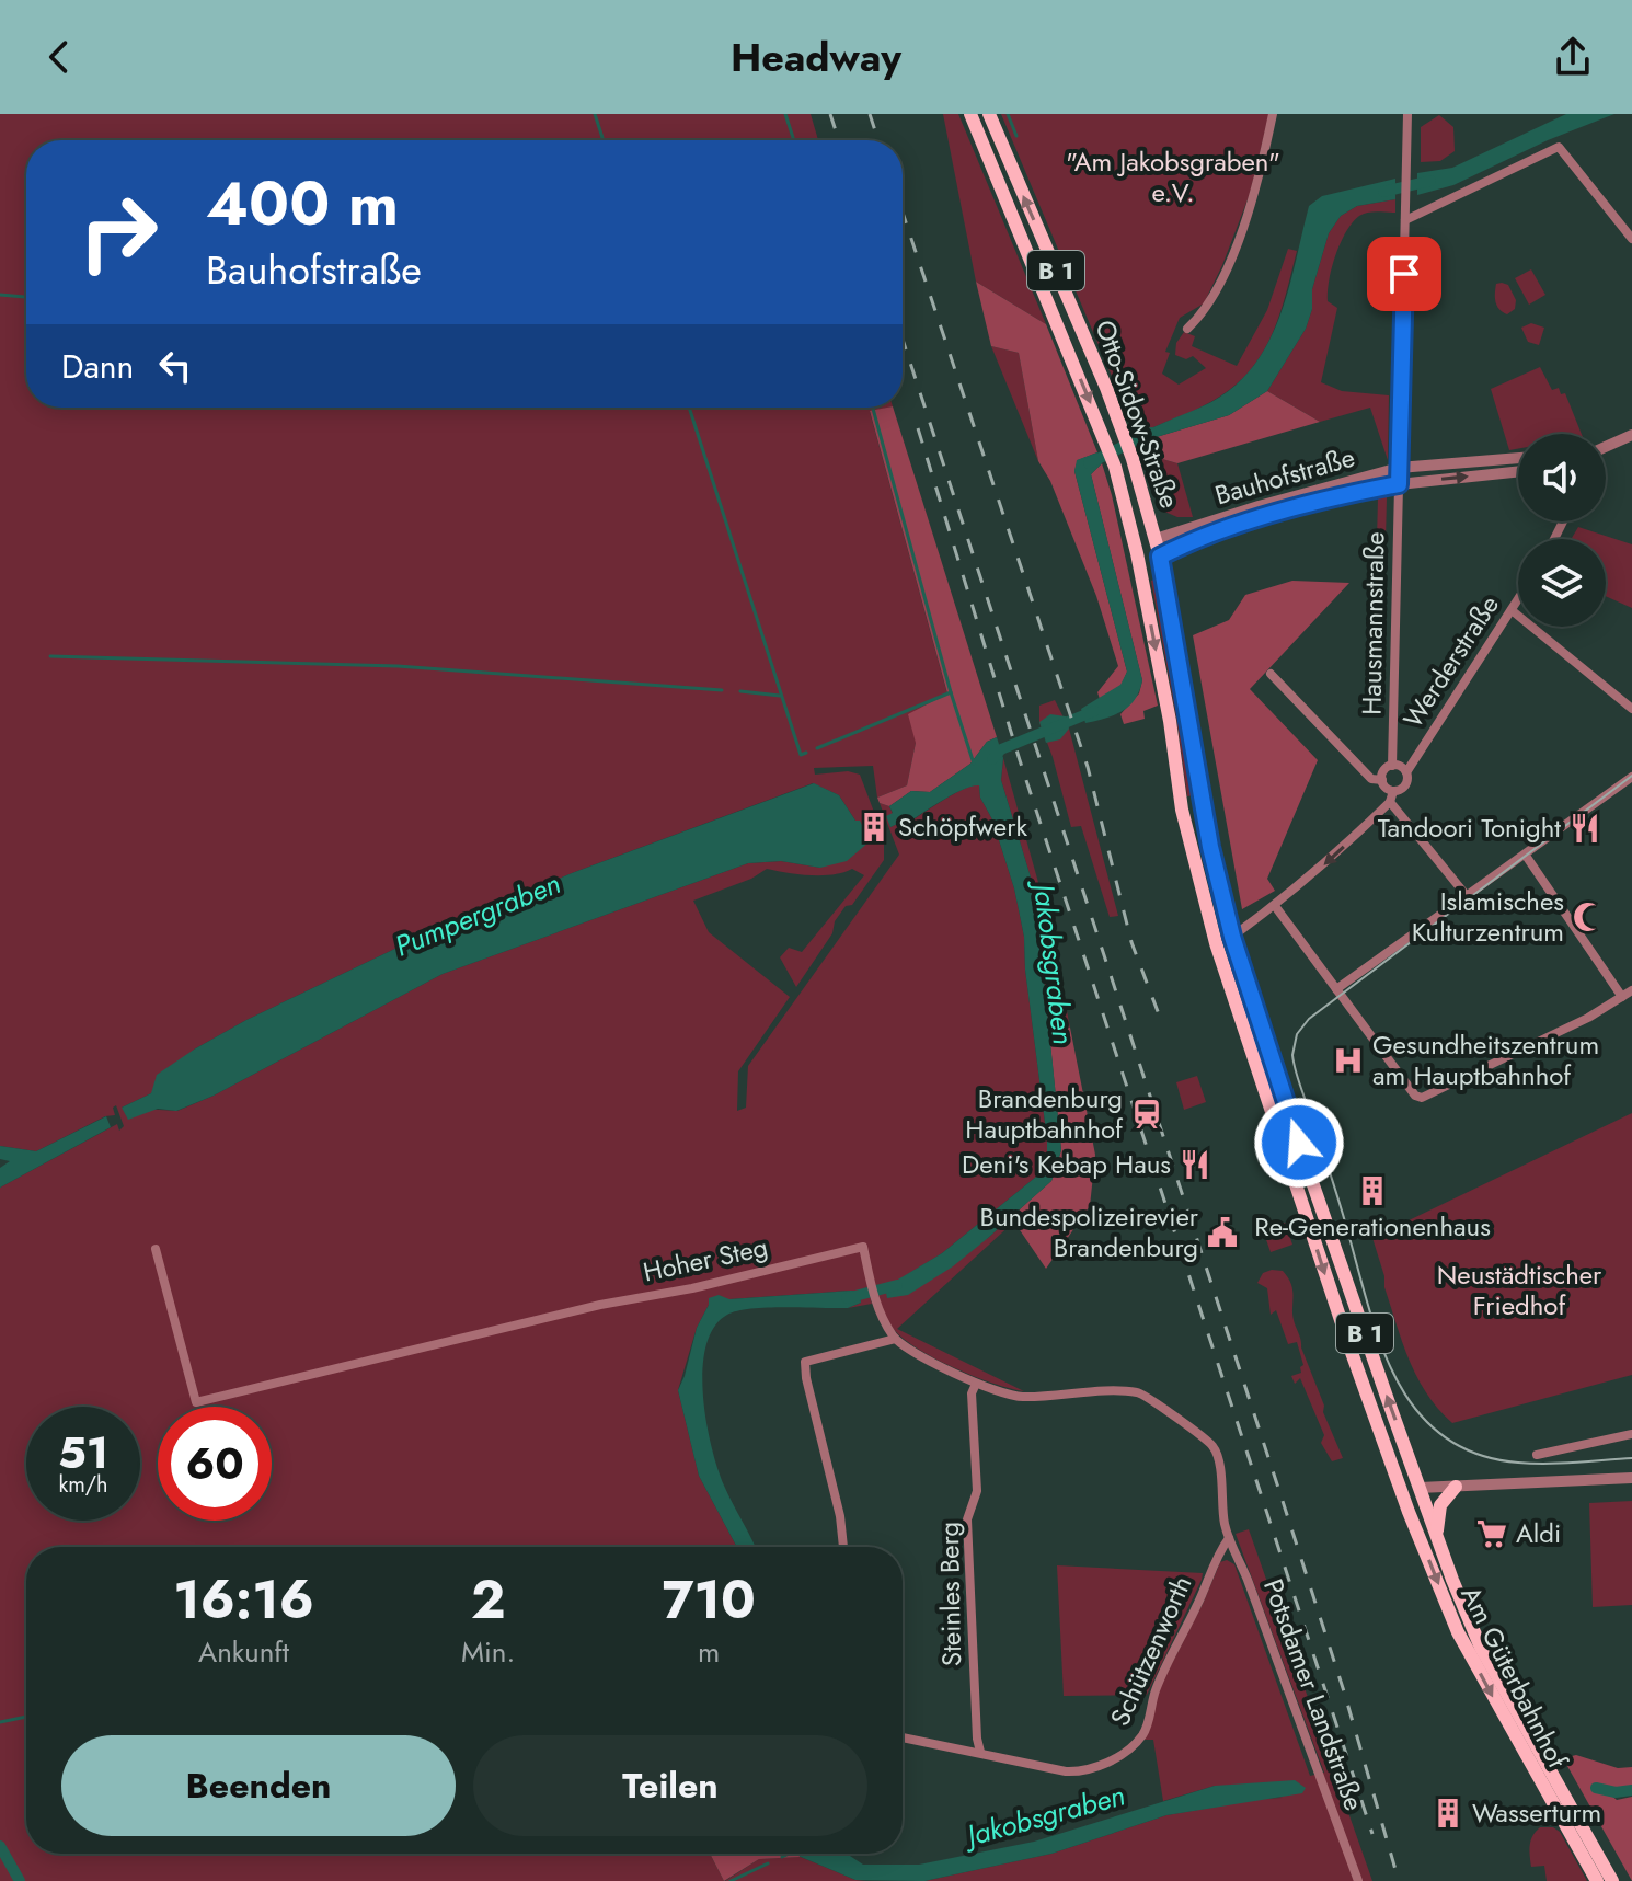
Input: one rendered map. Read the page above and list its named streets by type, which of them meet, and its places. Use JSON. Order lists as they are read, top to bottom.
{
  "streets": {
    "main road": ["B 1", "Otto-Sidow-Straße", "Am Güterbahnhof"],
    "street": [
      "Bauhofstraße",
      "Hausmannstraße",
      "Werderstraße",
      "Hoher Steg",
      "Steinles Berg",
      "Schützenworth",
      "Potsdamer Landstraße"
    ]
  },
  "crossings": [
    ["B 1", "Otto-Sidow-Straße"],
    ["B 1", "Bauhofstraße"],
    ["B 1", "Am Güterbahnhof"],
    ["Otto-Sidow-Straße", "Bauhofstraße"],
    ["Bauhofstraße", "Hausmannstraße"],
    ["Hausmannstraße", "Werderstraße"],
    ["Steinles Berg", "Schützenworth"],
    ["Steinles Berg", "Potsdamer Landstraße"],
    ["Schützenworth", "Potsdamer Landstraße"]
  ],
  "water": ["Pumpergraben", "Jakobsgraben"],
  "parks": ["\"Am Jakobsgraben\" e.V.", "Neustädtischer Friedhof"],
  "places": {
    "building": ["Schöpfwerk", "Re-Generationenhaus", "Wasserturm"],
    "restaurant": ["Tandoori Tonight", "Deni's Kebap Haus"],
    "mosque": ["Islamisches Kulturzentrum"],
    "hospital": ["Gesundheitszentrum am Hauptbahnhof"],
    "station": ["Brandenburg Hauptbahnhof"],
    "public building": ["Bundespolizeirevier Brandenburg"],
    "supermarket": ["Aldi"]
  },
  "page": {
    "header": "Headway",
    "turn": ["400 m", "Bauhofstraße"],
    "then": "Dann",
    "speed": "51 km/h",
    "limit": "60",
    "eta": [
      "16:16",
      "Ankunft",
      "2",
      "Min.",
      "710",
      "m"
    ],
    "buttons": ["Beenden", "Teilen"]
  }
}
